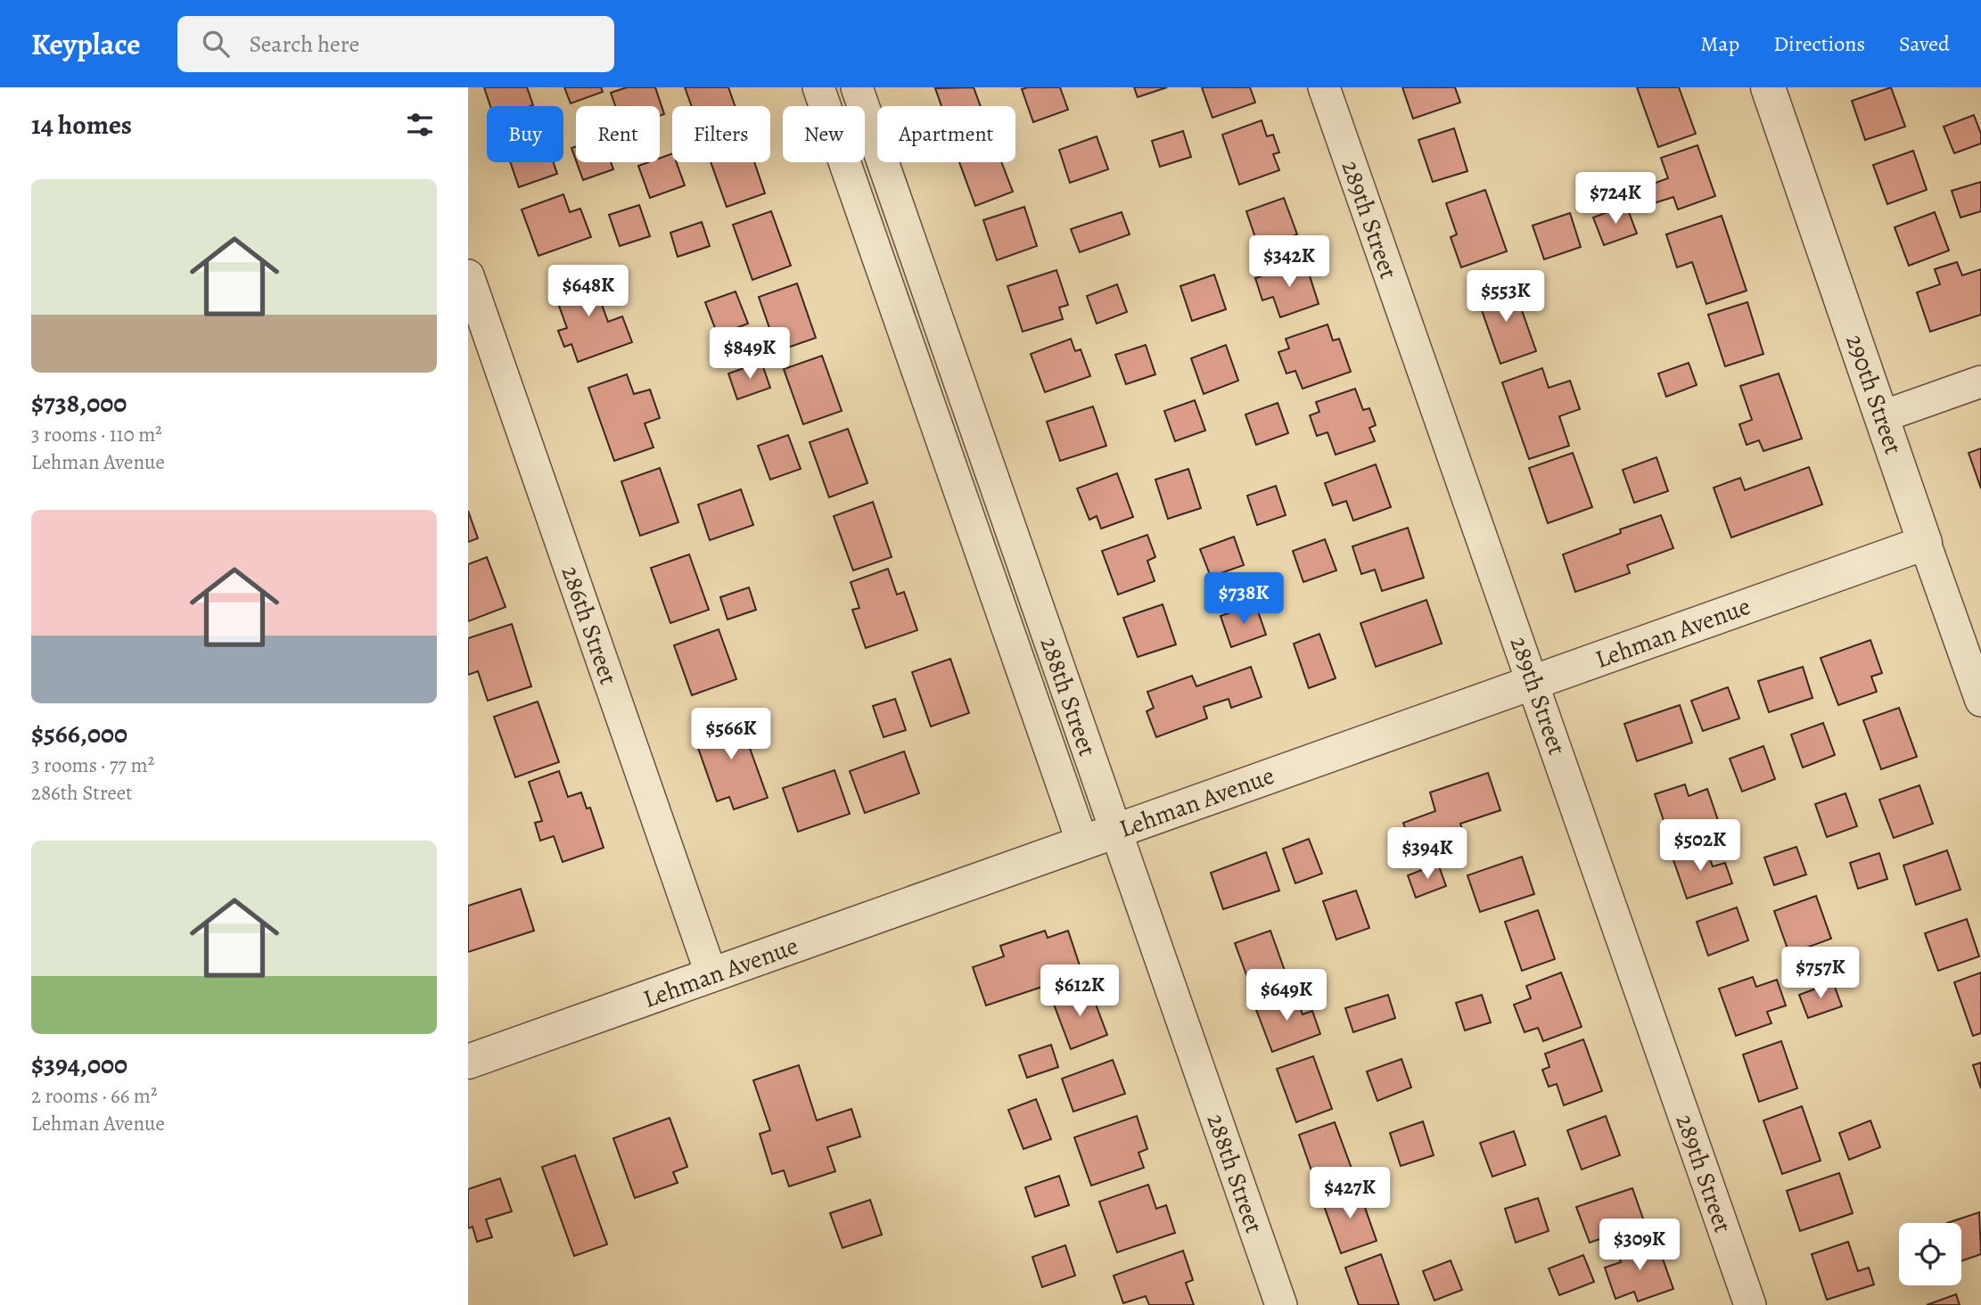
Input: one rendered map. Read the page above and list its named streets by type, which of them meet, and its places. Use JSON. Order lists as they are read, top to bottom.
{
  "streets": {
    "street": [
      "289th Street",
      "290th Street",
      "286th Street",
      "Lehman Avenue",
      "288th Street"
    ]
  },
  "crossings": [
    ["289th Street", "Lehman Avenue"],
    ["290th Street", "Lehman Avenue"],
    ["286th Street", "Lehman Avenue"],
    ["Lehman Avenue", "288th Street"]
  ],
  "page": {
    "header": "Keyplace",
    "search": "Search here",
    "nav": ["Map", "Directions", "Saved"],
    "heading": "14 homes",
    "chip": [
      "Buy",
      "Rent",
      "Filters",
      "New",
      "Apartment"
    ],
    "list": [
      {
        "name": "$738,000",
        "note": "3 rooms · 110 m² · Lehman Avenue"
      },
      {
        "name": "$566,000",
        "note": "3 rooms · 77 m² · 286th Street"
      },
      {
        "name": "$394,000",
        "note": "2 rooms · 66 m² · Lehman Avenue"
      }
    ],
    "price": [
      "$724K",
      "$342K",
      "$648K",
      "$553K",
      "$849K",
      "$738K",
      "$566K",
      "$502K",
      "$394K",
      "$757K",
      "$612K",
      "$649K",
      "$427K",
      "$309K"
    ]
  }
}
